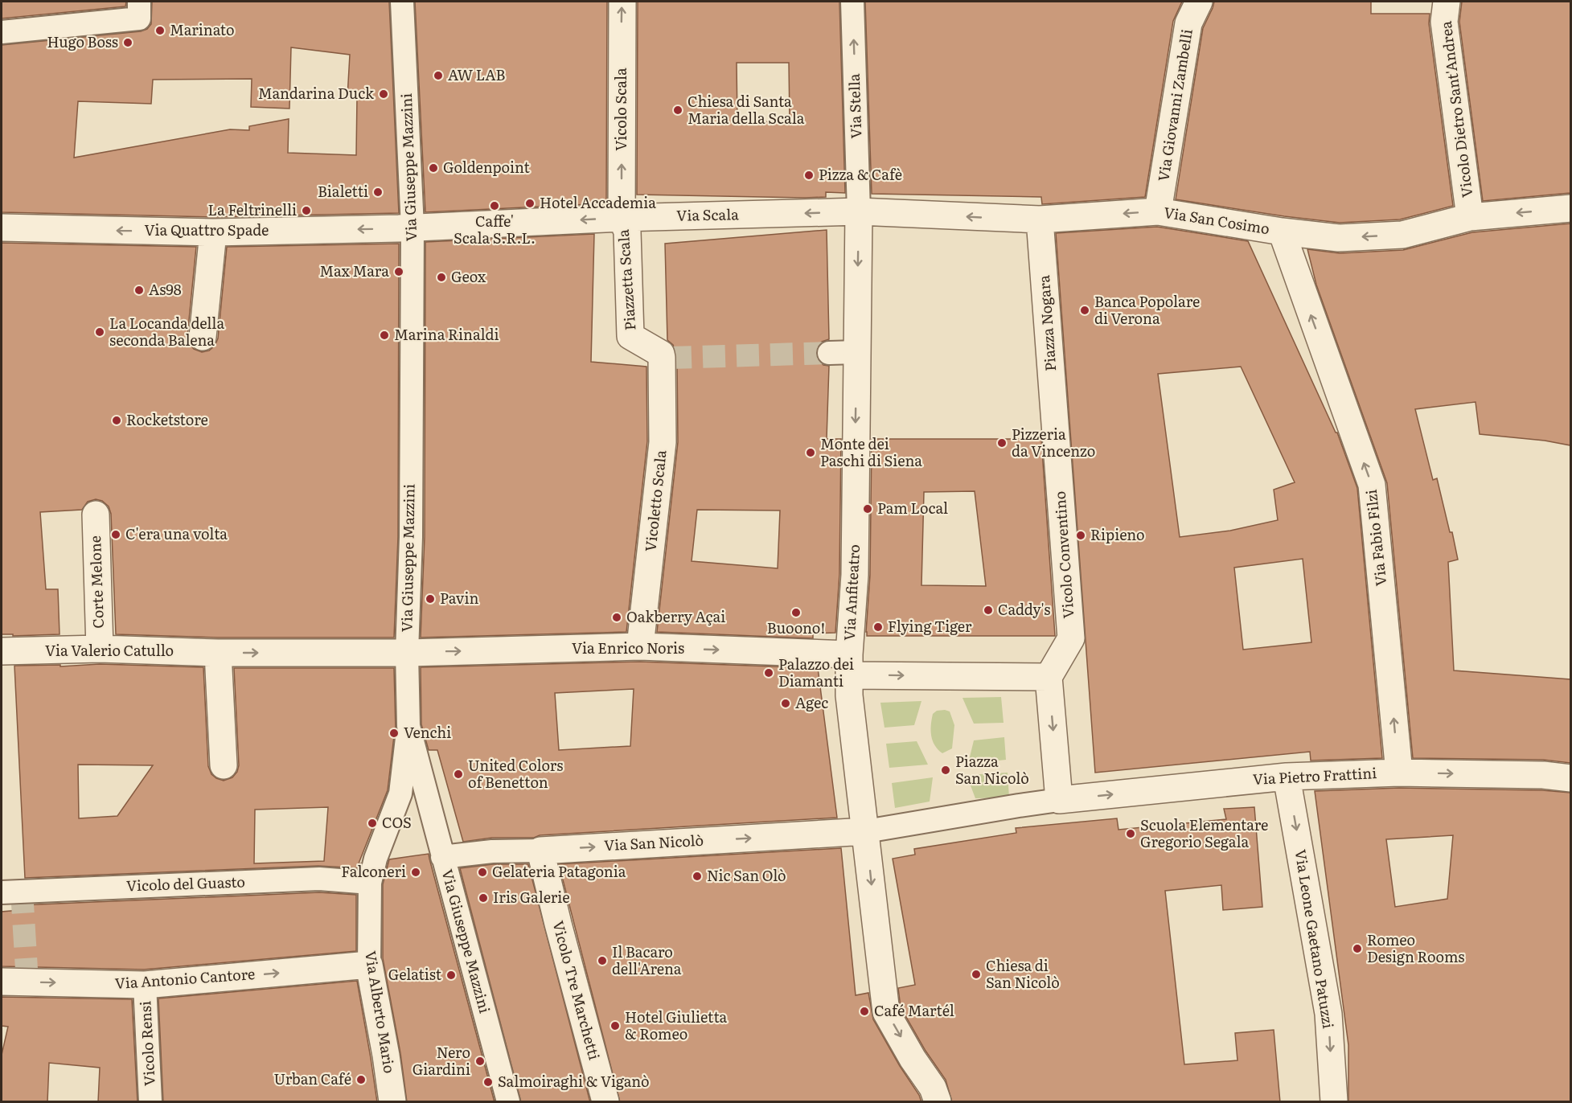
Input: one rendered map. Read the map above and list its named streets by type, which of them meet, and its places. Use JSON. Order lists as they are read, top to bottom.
{
  "streets": {
    "street": [
      "Via Giovanni Zambelli",
      "Via Stella",
      "Vicolo Scala",
      "Vicolo Dietro Sant'Andrea",
      "Via Giuseppe Mazzini",
      "Via Scala",
      "Via San Cosimo",
      "Via Quattro Spade",
      "Piazzetta Scala",
      "Piazza Nogara",
      "Vicoletto Scala",
      "Via Fabio Filzi",
      "Vicolo Conventino",
      "Corte Melone",
      "Via Anfiteatro",
      "Via Enrico Noris",
      "Via Valerio Catullo",
      "Via Pietro Frattini",
      "Via San Nicolò",
      "Vicolo del Guasto",
      "Via Leone Gaetano Patuzzi",
      "Via Antonio Cantore",
      "Vicolo Tre Marchetti",
      "Via Alberto Mario",
      "Vicolo Rensi"
    ]
  },
  "crossings": [
    ["Via Giovanni Zambelli", "Via San Cosimo"],
    ["Via Stella", "Via Scala"],
    ["Via Stella", "Via San Cosimo"],
    ["Via Stella", "Via Anfiteatro"],
    ["Vicolo Scala", "Via Scala"],
    ["Vicolo Scala", "Piazzetta Scala"],
    ["Vicolo Dietro Sant'Andrea", "Via San Cosimo"],
    ["Via Giuseppe Mazzini", "Via Scala"],
    ["Via Giuseppe Mazzini", "Via Quattro Spade"],
    ["Via Giuseppe Mazzini", "Via Enrico Noris"],
    ["Via Giuseppe Mazzini", "Via Valerio Catullo"],
    ["Via Giuseppe Mazzini", "Via San Nicolò"],
    ["Via Giuseppe Mazzini", "Via Alberto Mario"],
    ["Via Scala", "Via San Cosimo"],
    ["Via Scala", "Via Quattro Spade"],
    ["Via Scala", "Piazzetta Scala"],
    ["Via Scala", "Via Anfiteatro"],
    ["Via San Cosimo", "Piazza Nogara"],
    ["Via San Cosimo", "Via Fabio Filzi"],
    ["Via San Cosimo", "Via Anfiteatro"],
    ["Piazzetta Scala", "Vicoletto Scala"],
    ["Piazza Nogara", "Vicolo Conventino"],
    ["Vicoletto Scala", "Via Enrico Noris"],
    ["Via Fabio Filzi", "Via Pietro Frattini"],
    ["Corte Melone", "Via Valerio Catullo"],
    ["Via Anfiteatro", "Via Enrico Noris"],
    ["Via Anfiteatro", "Via San Nicolò"],
    ["Via Enrico Noris", "Via Valerio Catullo"],
    ["Via Pietro Frattini", "Via Leone Gaetano Patuzzi"],
    ["Via San Nicolò", "Vicolo Tre Marchetti"],
    ["Vicolo del Guasto", "Via Alberto Mario"],
    ["Via Antonio Cantore", "Via Alberto Mario"],
    ["Via Antonio Cantore", "Vicolo Rensi"]
  ],
  "one_way": [
    "Via Stella",
    "Vicolo Scala",
    "Via Scala",
    "Via San Cosimo",
    "Via Quattro Spade",
    "Via Fabio Filzi",
    "Via Anfiteatro",
    "Via Enrico Noris",
    "Via Valerio Catullo",
    "Via Pietro Frattini",
    "Via San Nicolò",
    "Via Leone Gaetano Patuzzi",
    "Via Antonio Cantore"
  ],
  "places": [
    "Marinato",
    "Hugo Boss",
    "AW LAB",
    "Mandarina Duck",
    "Chiesa di Santa Maria della Scala",
    "Goldenpoint",
    "Pizza & Cafè",
    "Bialetti",
    "Hotel Accademia",
    "Caffe' Scala S.R.L.",
    "La Feltrinelli",
    "Max Mara",
    "Geox",
    "As98",
    "Banca Popolare di Verona",
    "La Locanda della seconda Balena",
    "Marina Rinaldi",
    "Rocketstore",
    "Pizzeria da Vincenzo",
    "Monte dei Paschi di Siena",
    "Pam Local",
    "C'era una volta",
    "Ripieno",
    "Pavin",
    "Caddy's",
    "Buoono!",
    "Oakberry Açai",
    "Flying Tiger",
    "Palazzo dei Diamanti",
    "Agec",
    "Venchi",
    "Piazza San Nicolò",
    "United Colors of Benetton",
    "COS",
    "Scuola Elementare Gregorio Segala",
    "Falconeri",
    "Gelateria Patagonia",
    "Nic San Olò",
    "Iris Galerie",
    "Romeo Design Rooms",
    "Il Bacaro dell'Arena",
    "Chiesa di San Nicolò",
    "Gelatist",
    "Café Martél",
    "Hotel Giulietta & Romeo",
    "Nero Giardini",
    "Urban Café",
    "Salmoiraghi & Viganò"
  ]
}
